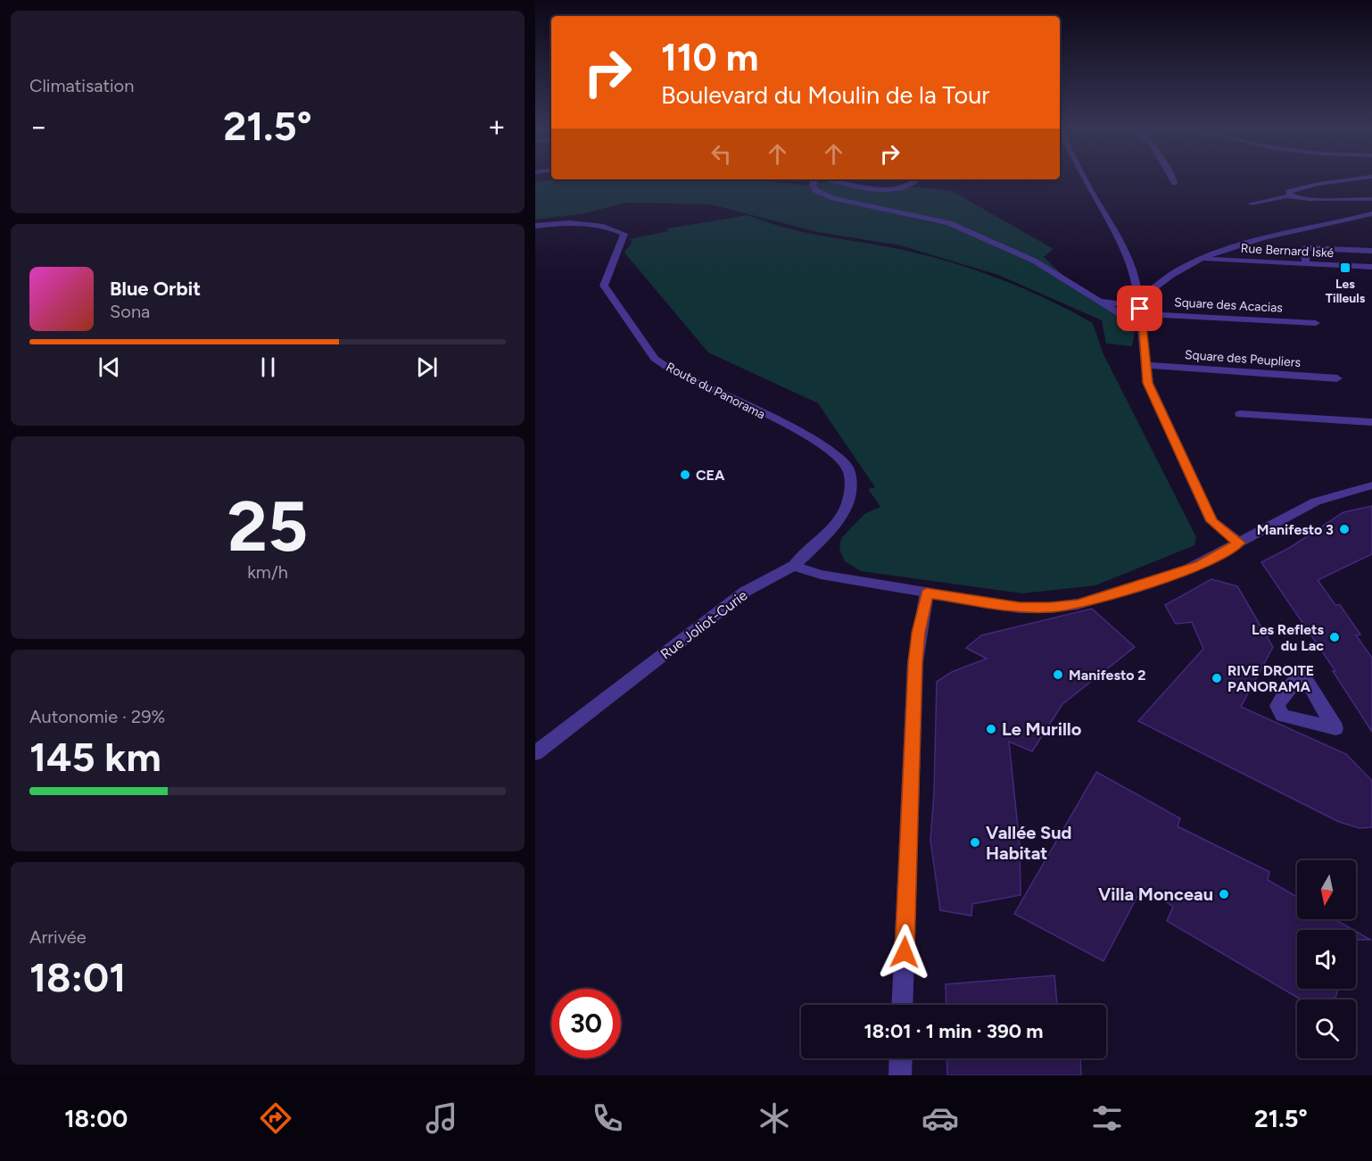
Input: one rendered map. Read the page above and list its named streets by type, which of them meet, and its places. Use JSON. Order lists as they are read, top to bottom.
{
  "streets": {
    "street": [
      "Rue Bernard Iské",
      "Square des Acacias",
      "Square des Peupliers",
      "Route du Panorama",
      "Rue Joliot-Curie"
    ]
  },
  "crossings": [
    ["Route du Panorama", "Rue Joliot-Curie"]
  ],
  "places": {
    "transit": ["Les Tilleuls"],
    "other": [
      "CEA",
      "Manifesto 3",
      "Les Reflets du Lac",
      "Manifesto 2",
      "RIVE DROITE PANORAMA",
      "Le Murillo",
      "Vallée Sud Habitat",
      "Villa Monceau"
    ]
  },
  "north": "bottom",
  "page": {
    "tile": [
      "Climatisation",
      ["25", "km/h"],
      ["Autonomie · 29%", "145 km"],
      ["Arrivée", "18:01"]
    ],
    "turn": ["110 m", "Boulevard du Moulin de la Tour"],
    "heat": ["−", "21.5°", "+"],
    "song": ["Blue Orbit", "Sona"],
    "limit": "30",
    "trip": "18:01 · 1 min · 390 m",
    "tabs": ["18:00", "21.5°"]
  }
}
